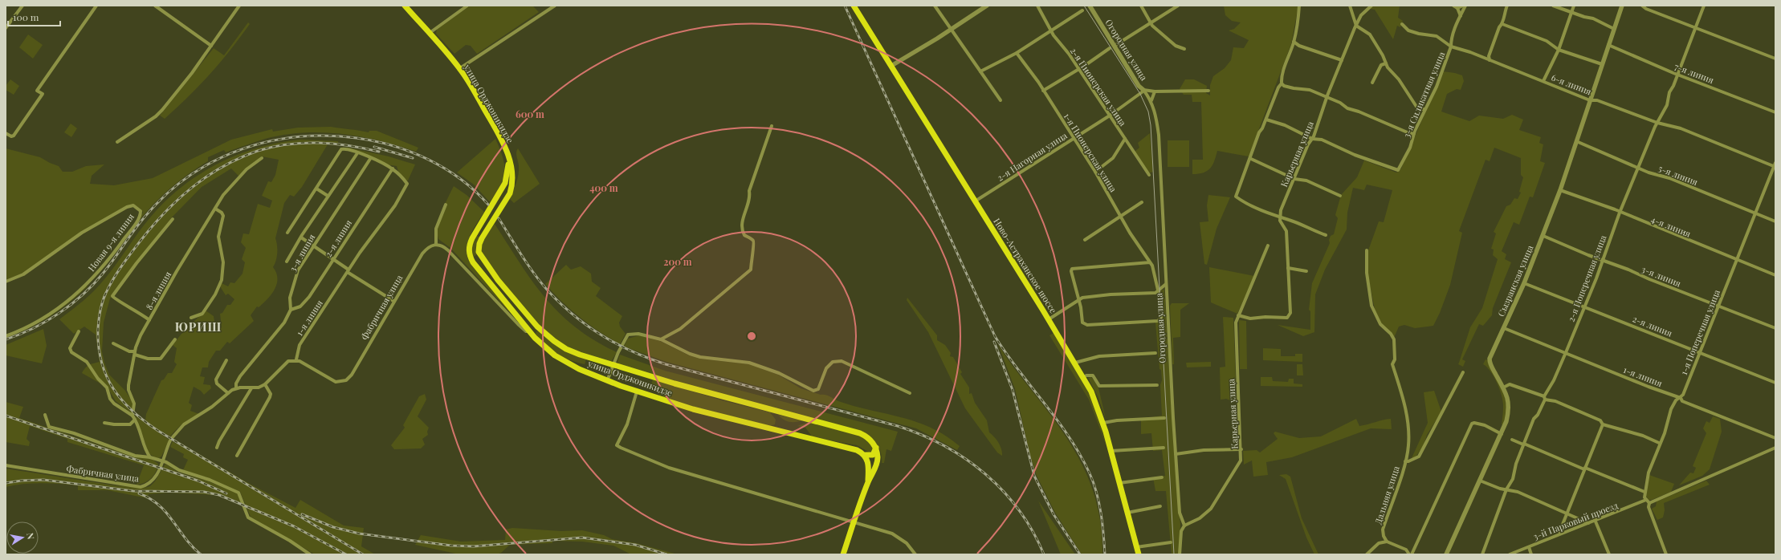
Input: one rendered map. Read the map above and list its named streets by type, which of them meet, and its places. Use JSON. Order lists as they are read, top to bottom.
{
  "streets": {
    "main road": ["улица Орджоникидзе", "Ново-Астраханское шоссе"],
    "street": [
      "Огородная улица",
      "7-я линия",
      "6-я линия",
      "2-я Пионерская улица",
      "3-я Силикатная улица",
      "1-я Пионерская улица",
      "Карьерная улица",
      "2-я Нагорная улица",
      "5-я линия",
      "4-я линия",
      "2-я линия",
      "Новая 9-я линия",
      "3-я линия",
      "2-я Поперечная улица",
      "Сызранская улица",
      "8-я линия",
      "Фабричная улица",
      "1-я линия",
      "1-я Поперечная улица",
      "Дальняя улица",
      "3-й Парковый проезд"
    ]
  },
  "crossings": [
    ["Огородная улица", "Карьерная улица"],
    ["Огородная улица", "2-я Нагорная улица"],
    ["7-я линия", "2-я Поперечная улица"],
    ["7-я линия", "Сызранская улица"],
    ["6-я линия", "3-я Силикатная улица"],
    ["6-я линия", "2-я Поперечная улица"],
    ["6-я линия", "Сызранская улица"],
    ["6-я линия", "1-я Поперечная улица"],
    ["2-я Пионерская улица", "2-я Нагорная улица"],
    ["3-я Силикатная улица", "Карьерная улица"],
    ["1-я Пионерская улица", "2-я Нагорная улица"],
    ["2-я Нагорная улица", "Ново-Астраханское шоссе"],
    ["5-я линия", "2-я Поперечная улица"],
    ["5-я линия", "Сызранская улица"],
    ["5-я линия", "1-я Поперечная улица"],
    ["4-я линия", "2-я Поперечная улица"],
    ["4-я линия", "Сызранская улица"],
    ["4-я линия", "1-я Поперечная улица"],
    ["2-я линия", "3-я линия"],
    ["2-я линия", "2-я Поперечная улица"],
    ["2-я линия", "Сызранская улица"],
    ["2-я линия", "1-я линия"],
    ["2-я линия", "1-я Поперечная улица"],
    ["3-я линия", "2-я Поперечная улица"],
    ["3-я линия", "Сызранская улица"],
    ["3-я линия", "1-я Поперечная улица"],
    ["2-я Поперечная улица", "1-я линия"],
    ["Сызранская улица", "1-я линия"],
    ["Фабричная улица", "1-я линия"],
    ["1-я линия", "1-я Поперечная улица"],
    ["1-я Поперечная улица", "3-й Парковый проезд"]
  ],
  "districts": ["ЮРИШ"],
  "scale_bar": "100 m",
  "north": "right",
  "rings": ["600 m", "400 m", "200 m"]
}
